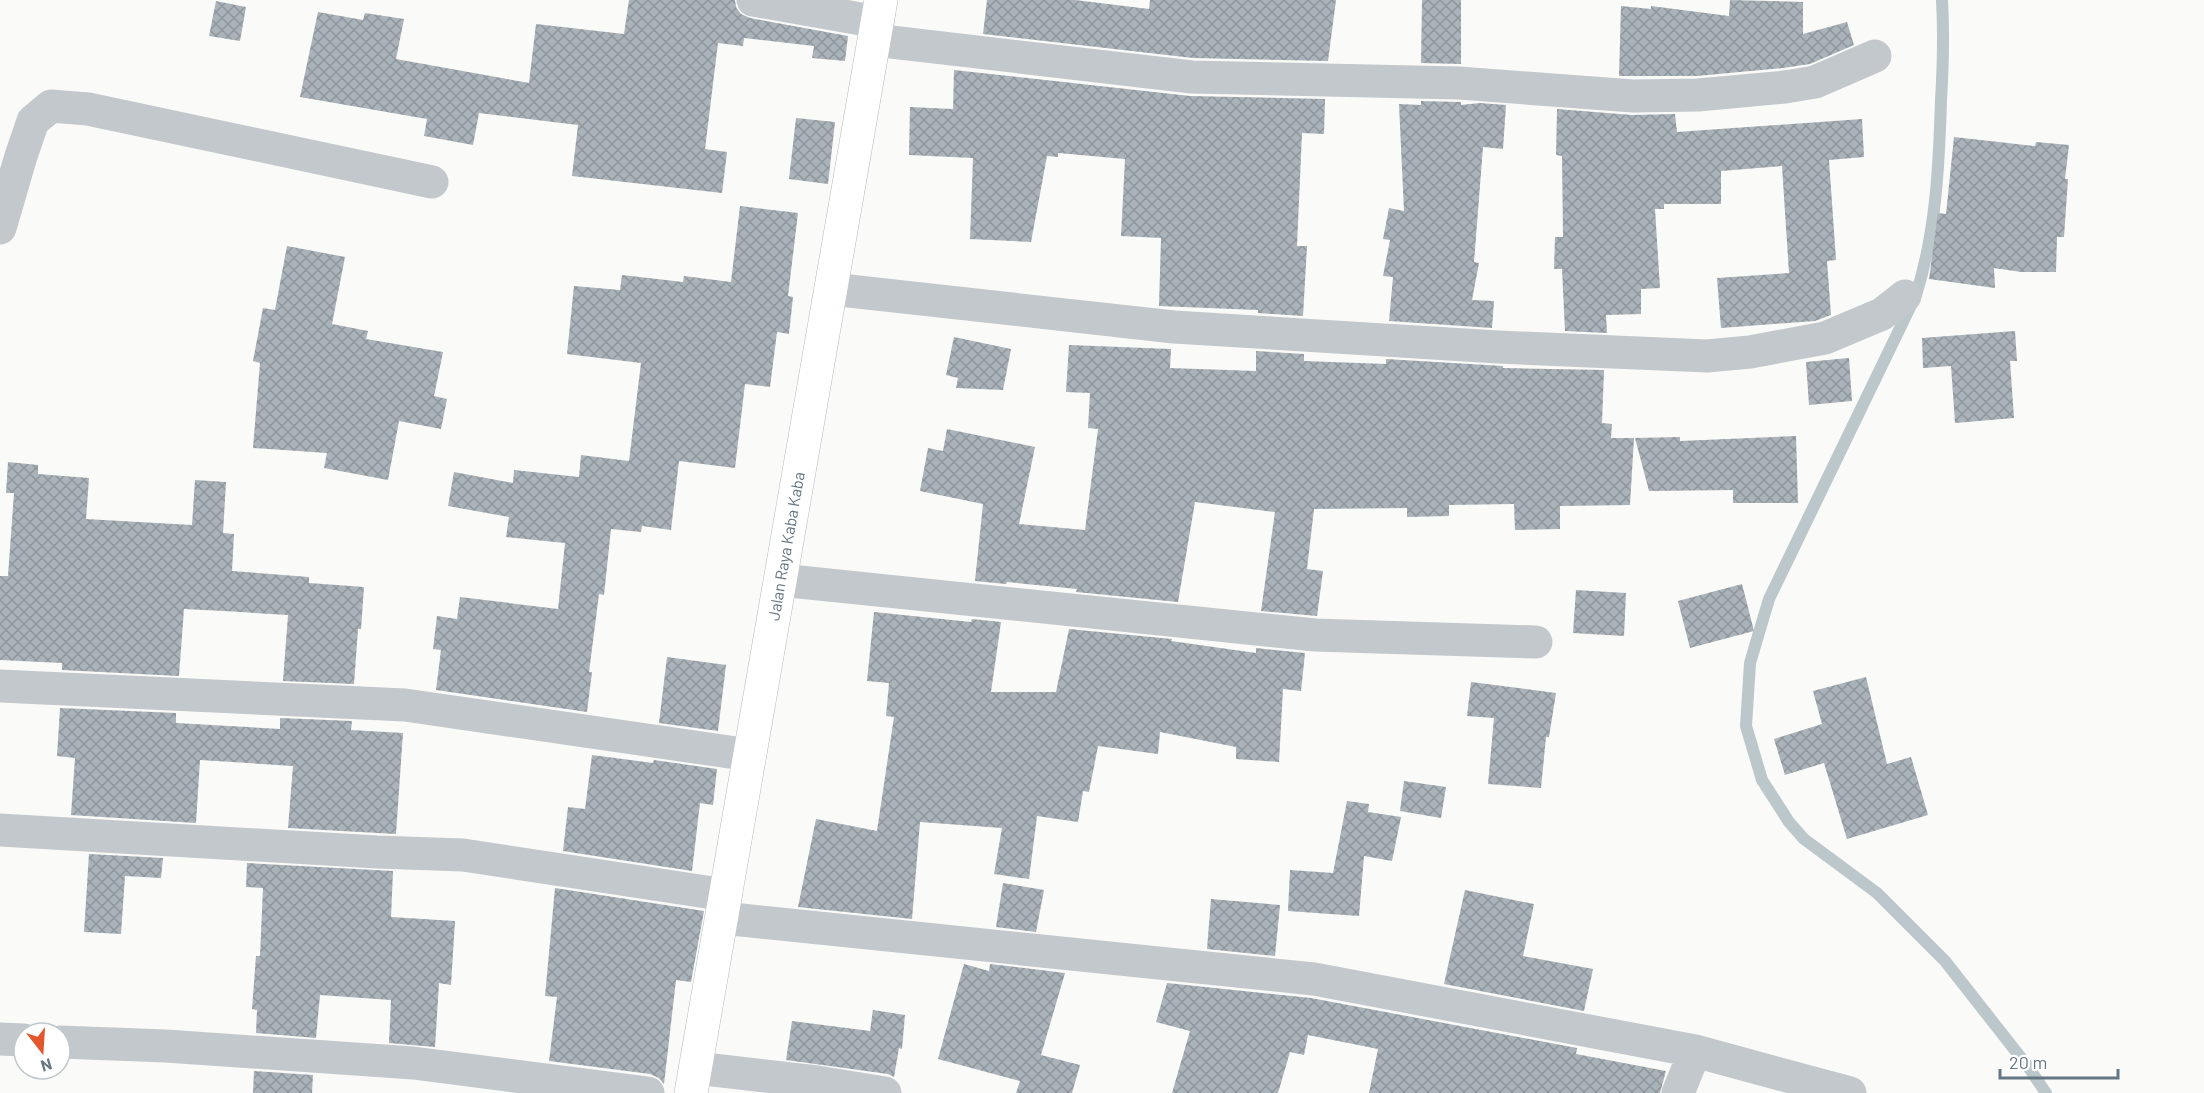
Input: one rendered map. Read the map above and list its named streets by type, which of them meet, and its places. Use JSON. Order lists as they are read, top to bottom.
{
  "streets": {
    "street": ["Jalan Raya Kaba Kaba"]
  },
  "scale_bar": "20 m",
  "north": "bottom"
}
